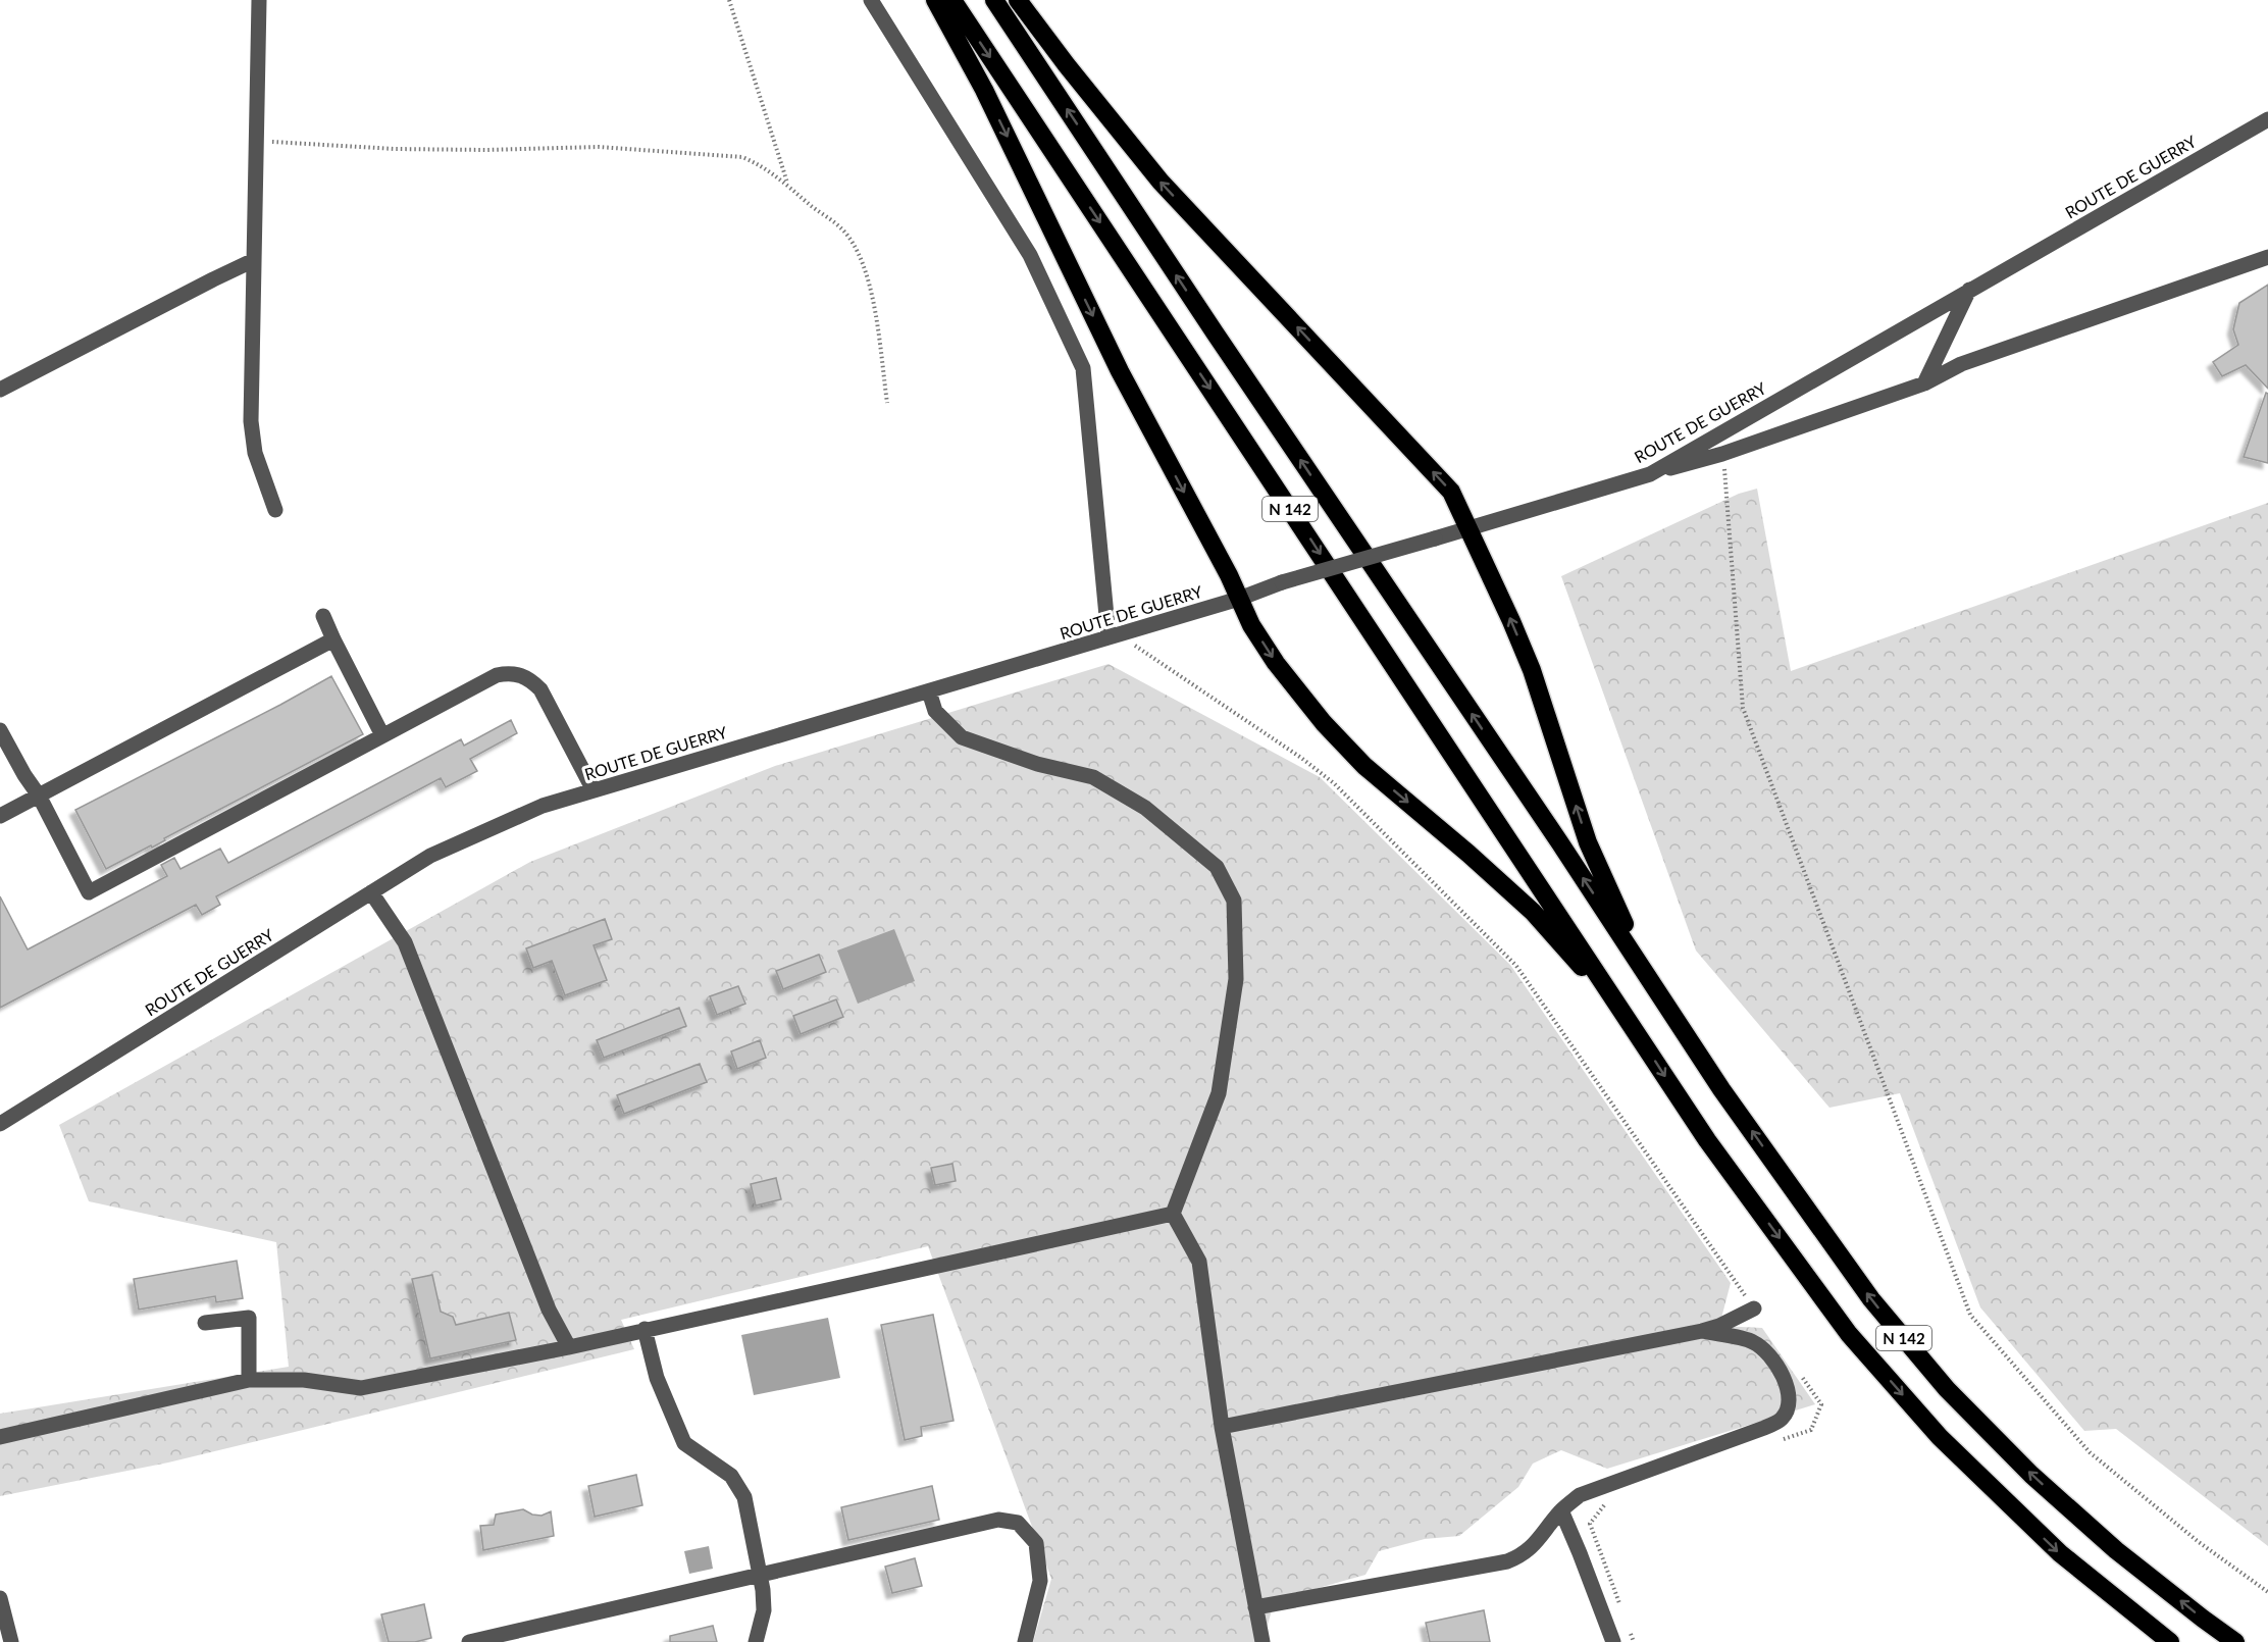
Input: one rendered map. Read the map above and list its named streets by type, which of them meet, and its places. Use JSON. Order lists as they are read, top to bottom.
{
  "streets": {
    "highway": ["N 142"],
    "street": ["ROUTE DE GUERRY"]
  }
}
